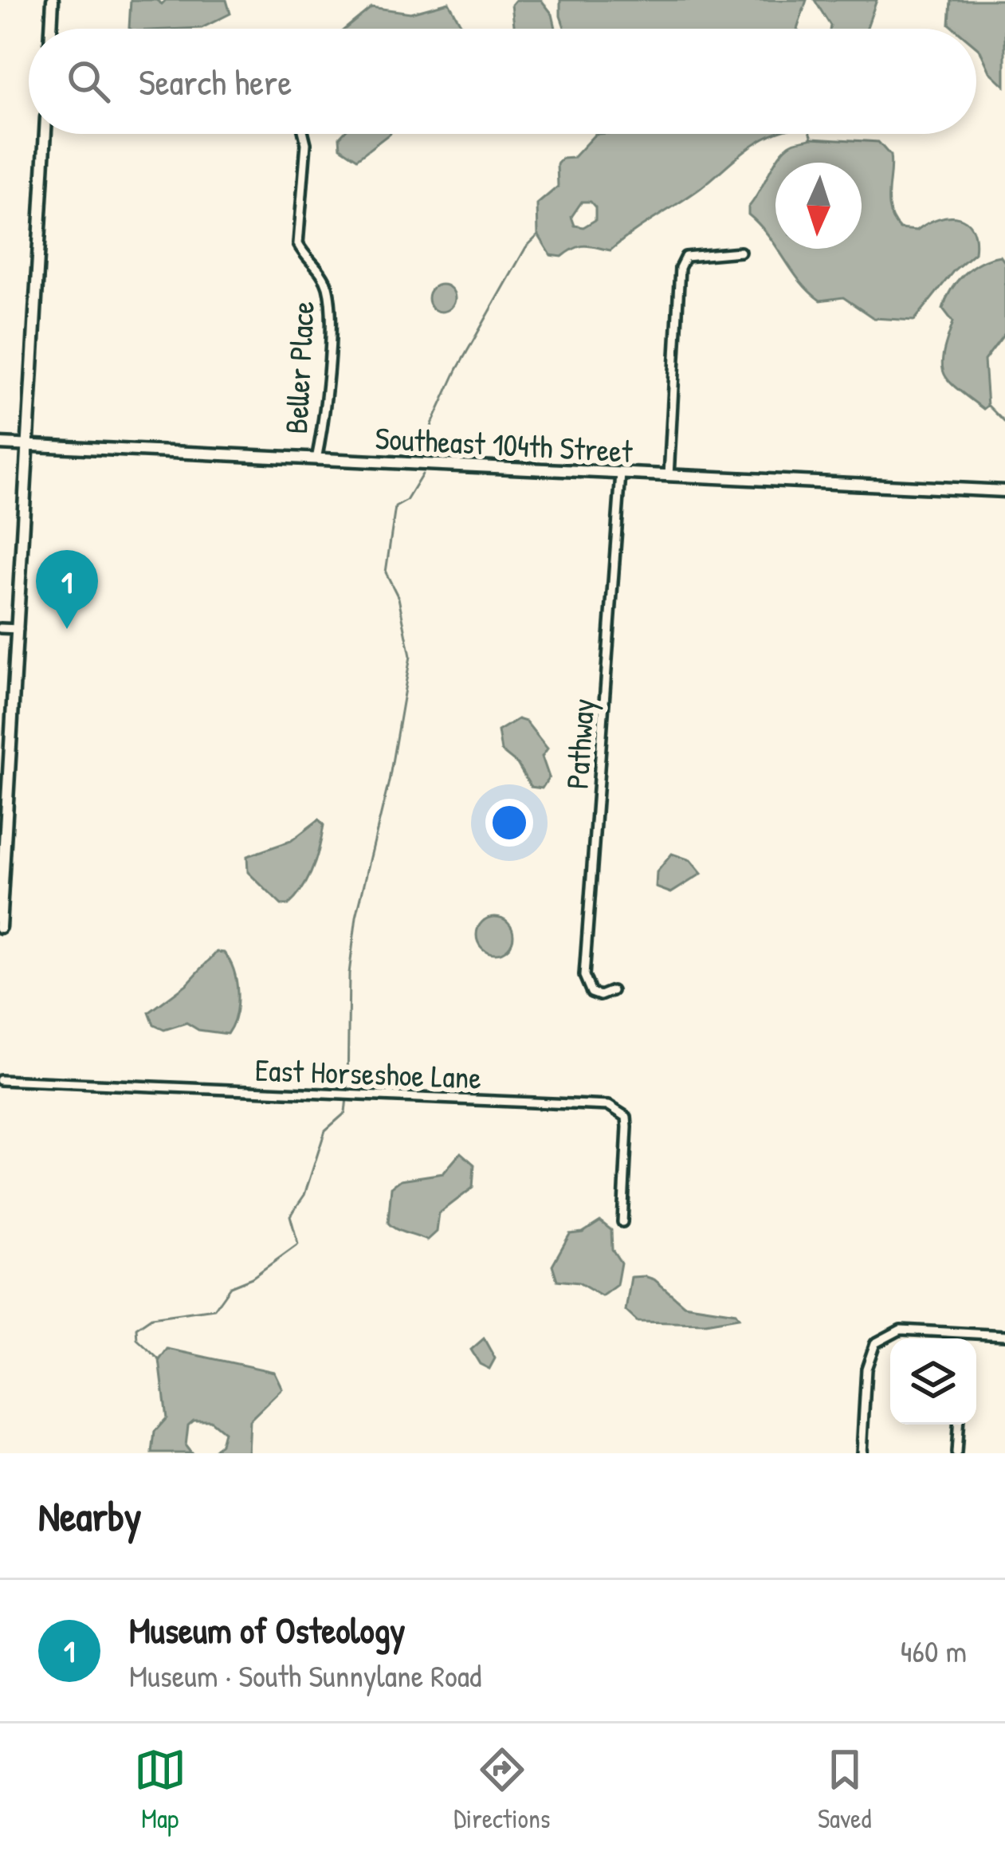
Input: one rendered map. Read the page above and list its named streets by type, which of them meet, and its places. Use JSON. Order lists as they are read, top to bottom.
{
  "streets": {
    "street": [
      "Beller Place",
      "Southeast 104th Street",
      "Pathway",
      "East Horseshoe Lane"
    ]
  },
  "crossings": [
    ["Beller Place", "Southeast 104th Street"],
    ["Southeast 104th Street", "Pathway"]
  ],
  "north": "bottom",
  "page": {
    "search": "Search here",
    "pins": "1",
    "heading": "Nearby",
    "list": [
      {
        "mark": "1",
        "name": "Museum of Osteology",
        "note": "Museum · South Sunnylane Road",
        "value": "460 m"
      }
    ],
    "nav": ["Map", "Directions", "Saved"]
  }
}
